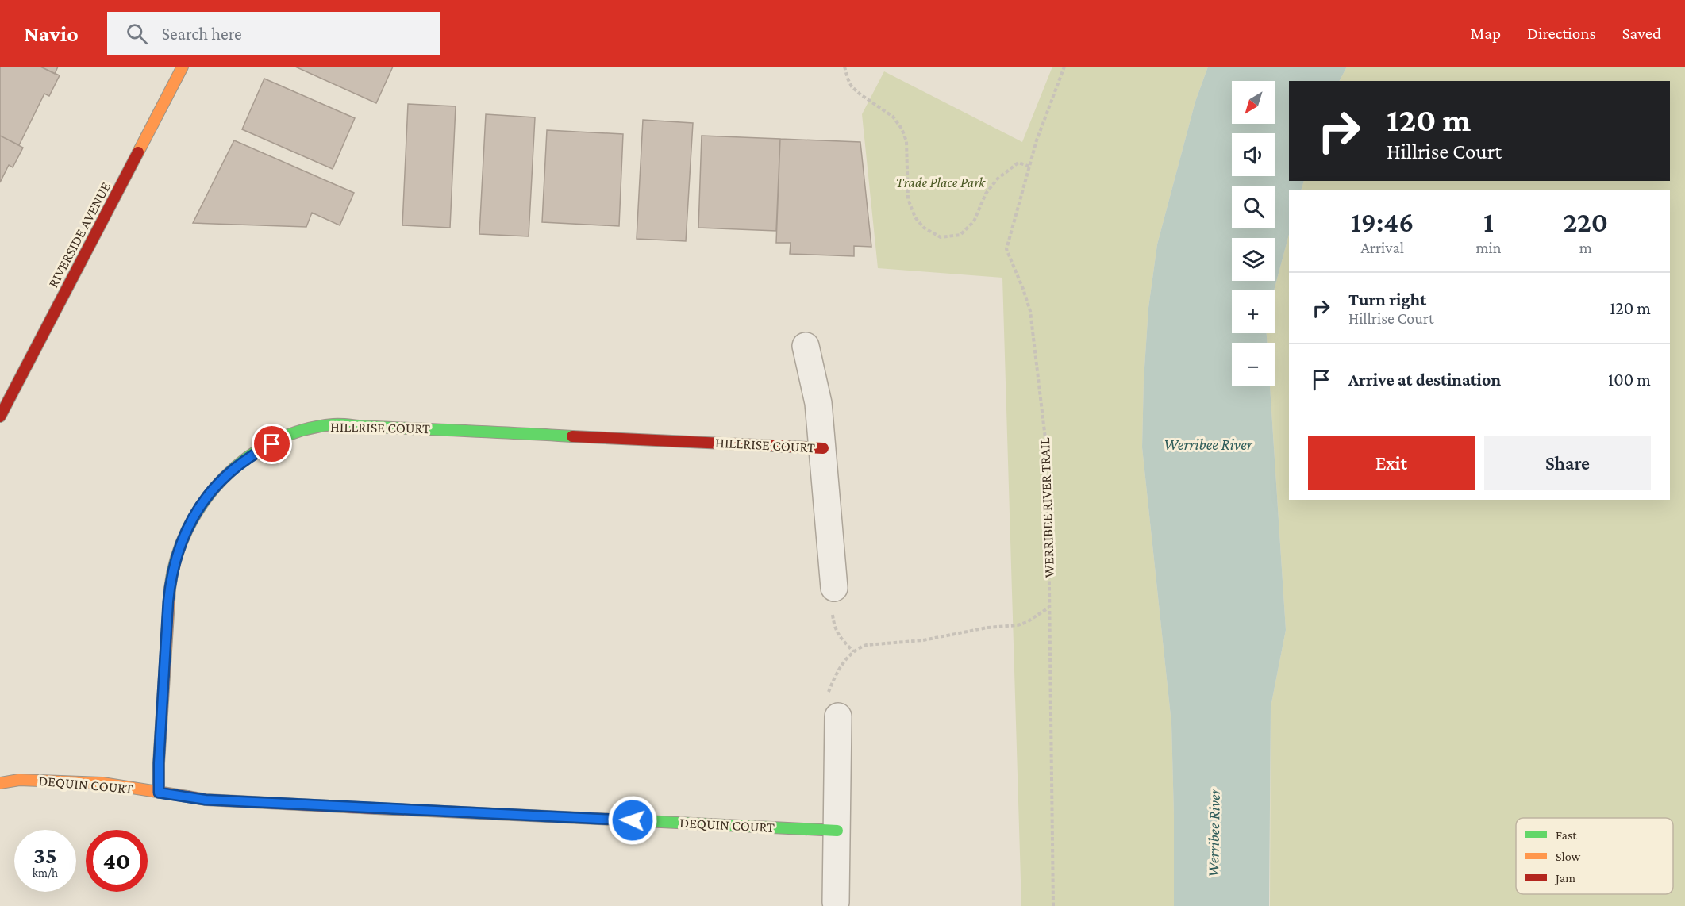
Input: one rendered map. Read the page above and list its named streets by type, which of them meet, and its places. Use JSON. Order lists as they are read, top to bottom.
{
  "streets": {
    "street": ["RIVERSIDE AVENUE", "HILLRISE COURT", "DEQUIN COURT"],
    "path": ["WERRIBEE RIVER TRAIL"]
  },
  "crossings": [
    ["HILLRISE COURT", "DEQUIN COURT"]
  ],
  "water": ["Werribee River"],
  "parks": ["Trade Place Park"],
  "legend": ["Fast", "Slow", "Jam"],
  "north": "bottom left",
  "page": {
    "header": "Navio",
    "search": "Search here",
    "nav": ["Map", "Directions", "Saved"],
    "map_buttons": ["+", "−"],
    "turn": ["120 m", "Hillrise Court"],
    "eta": [
      "19:46",
      "Arrival",
      "1",
      "min",
      "220",
      "m"
    ],
    "list": [
      {
        "name": "Turn right",
        "note": "Hillrise Court",
        "value": "120 m"
      },
      {
        "name": "Arrive at destination",
        "value": "100 m"
      }
    ],
    "buttons": ["Exit", "Share"],
    "speed": "35 km/h",
    "limit": "40"
  }
}
